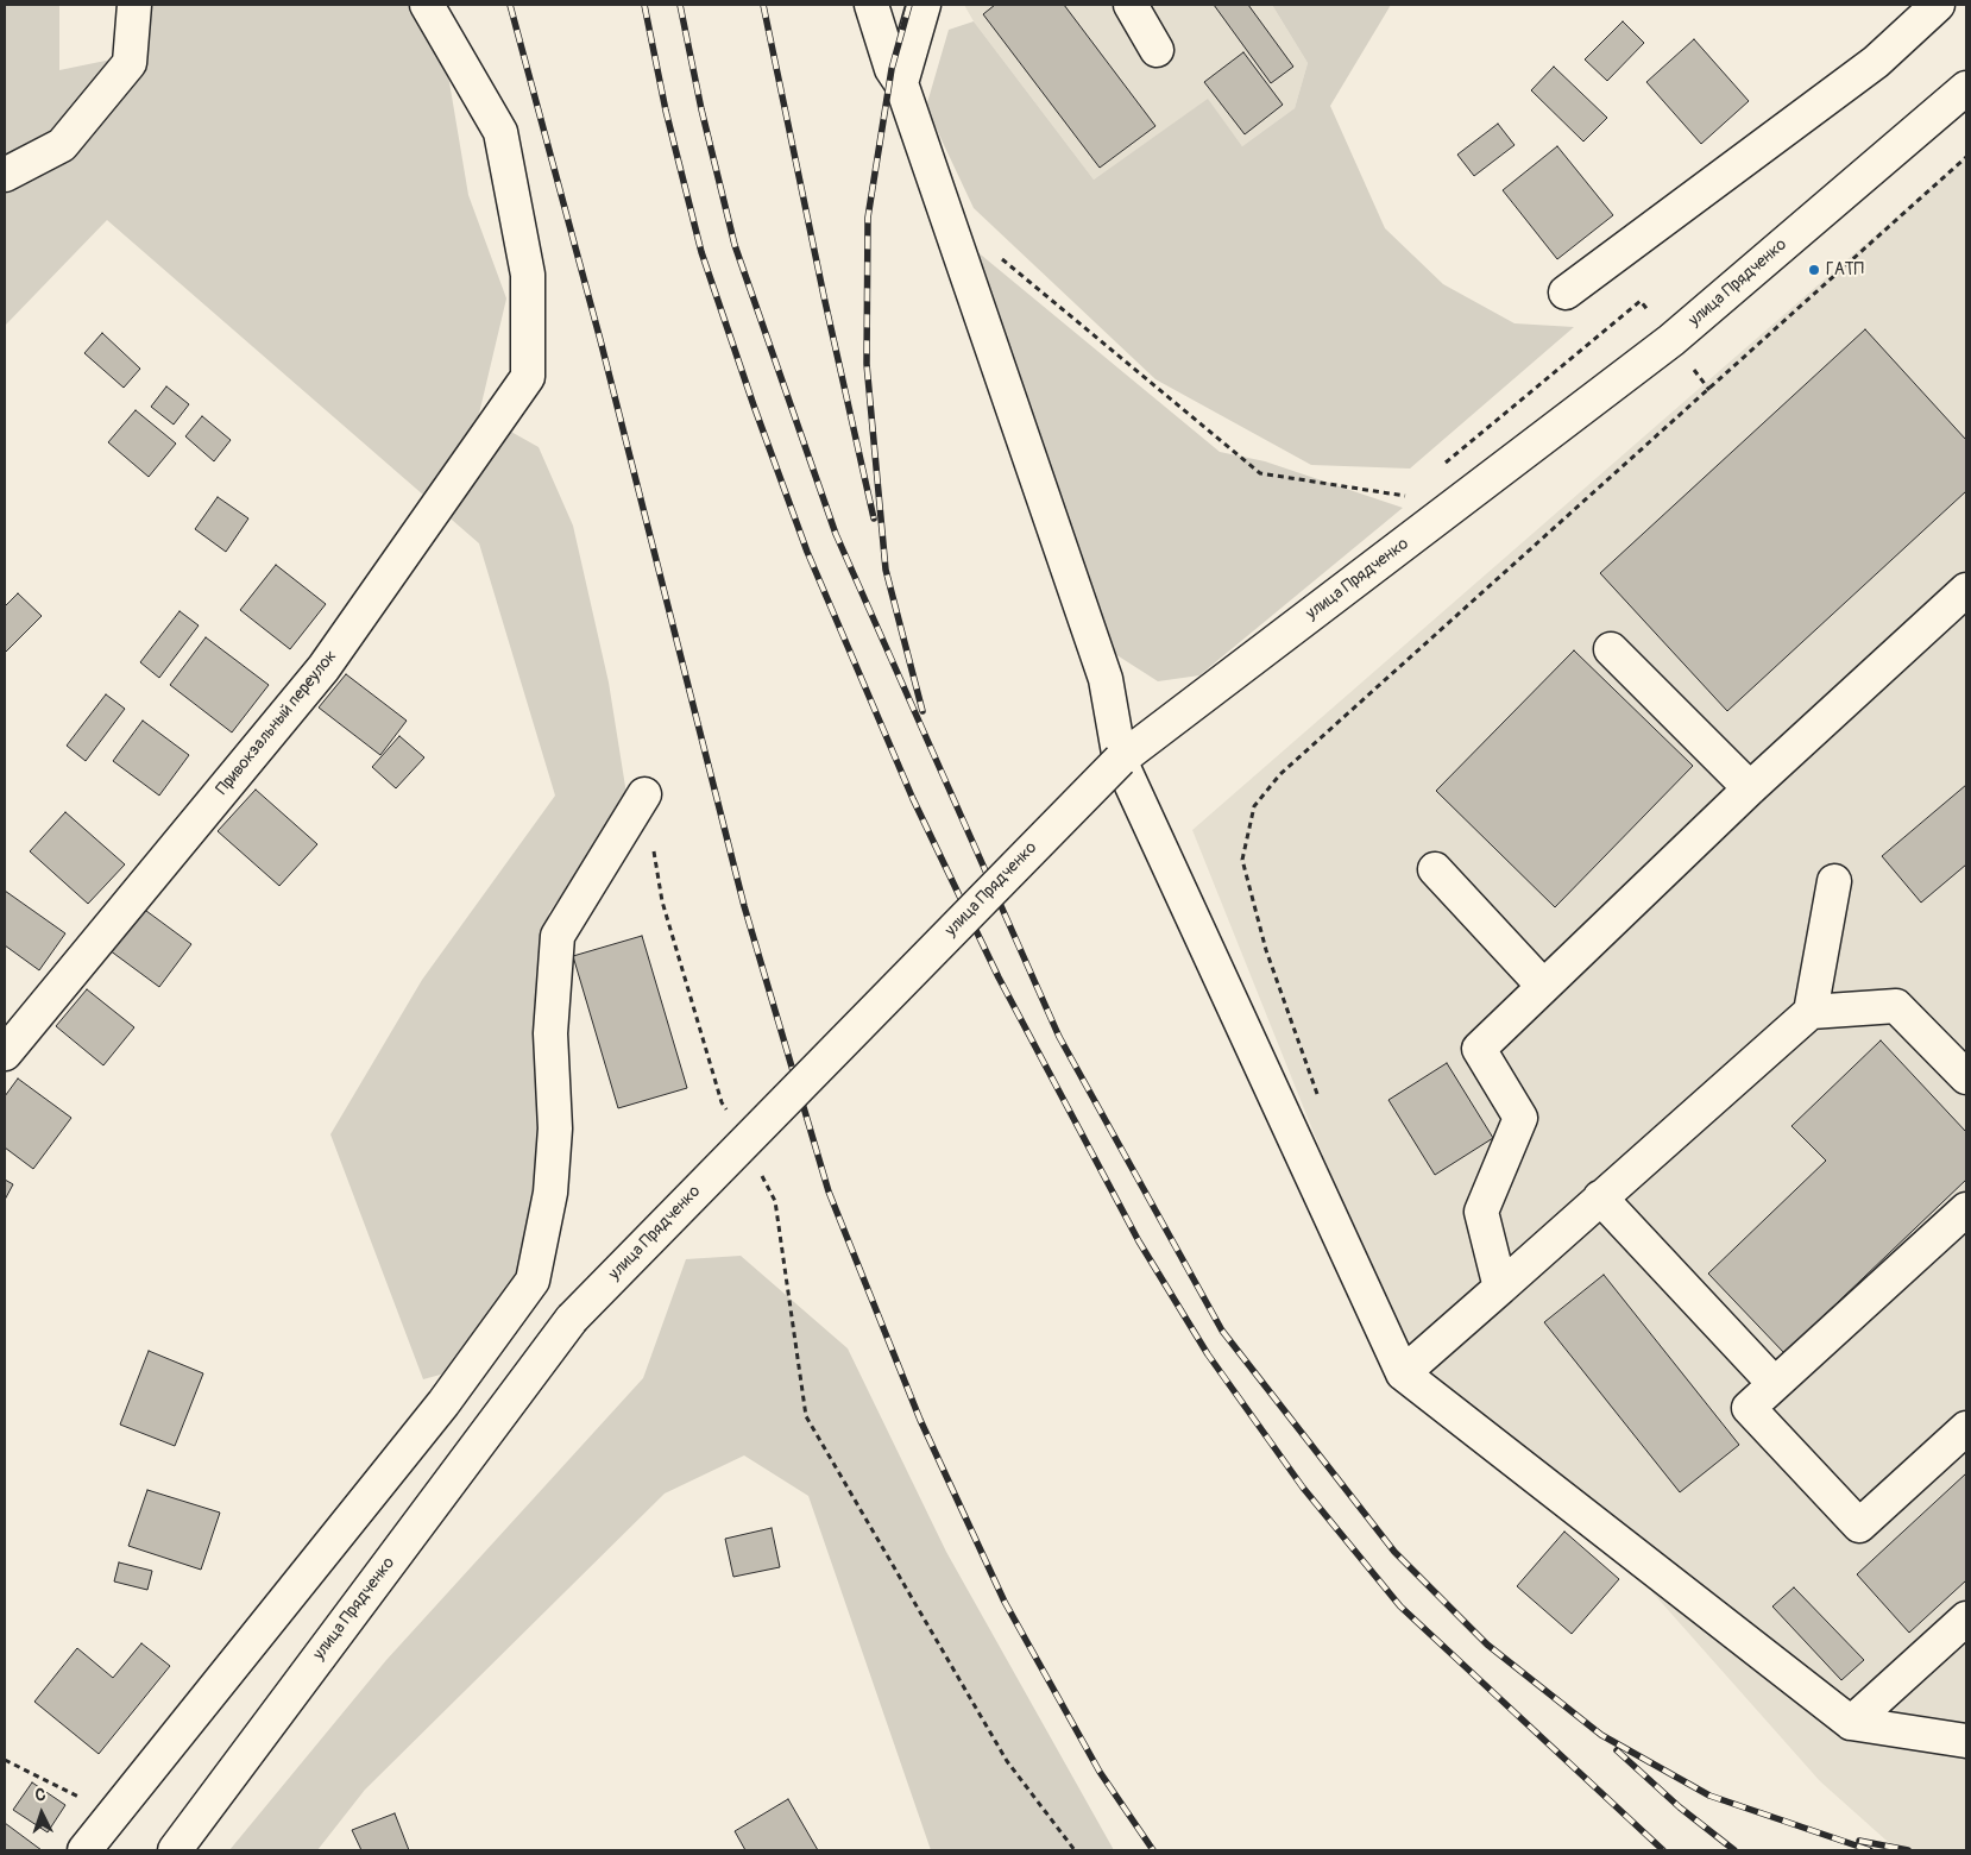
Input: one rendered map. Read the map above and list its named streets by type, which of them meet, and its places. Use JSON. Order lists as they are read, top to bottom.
{
  "streets": {
    "main road": ["улица Прядченко", "Привокзальный переулок"]
  },
  "places": ["ГАТП"],
  "north": "top"
}
